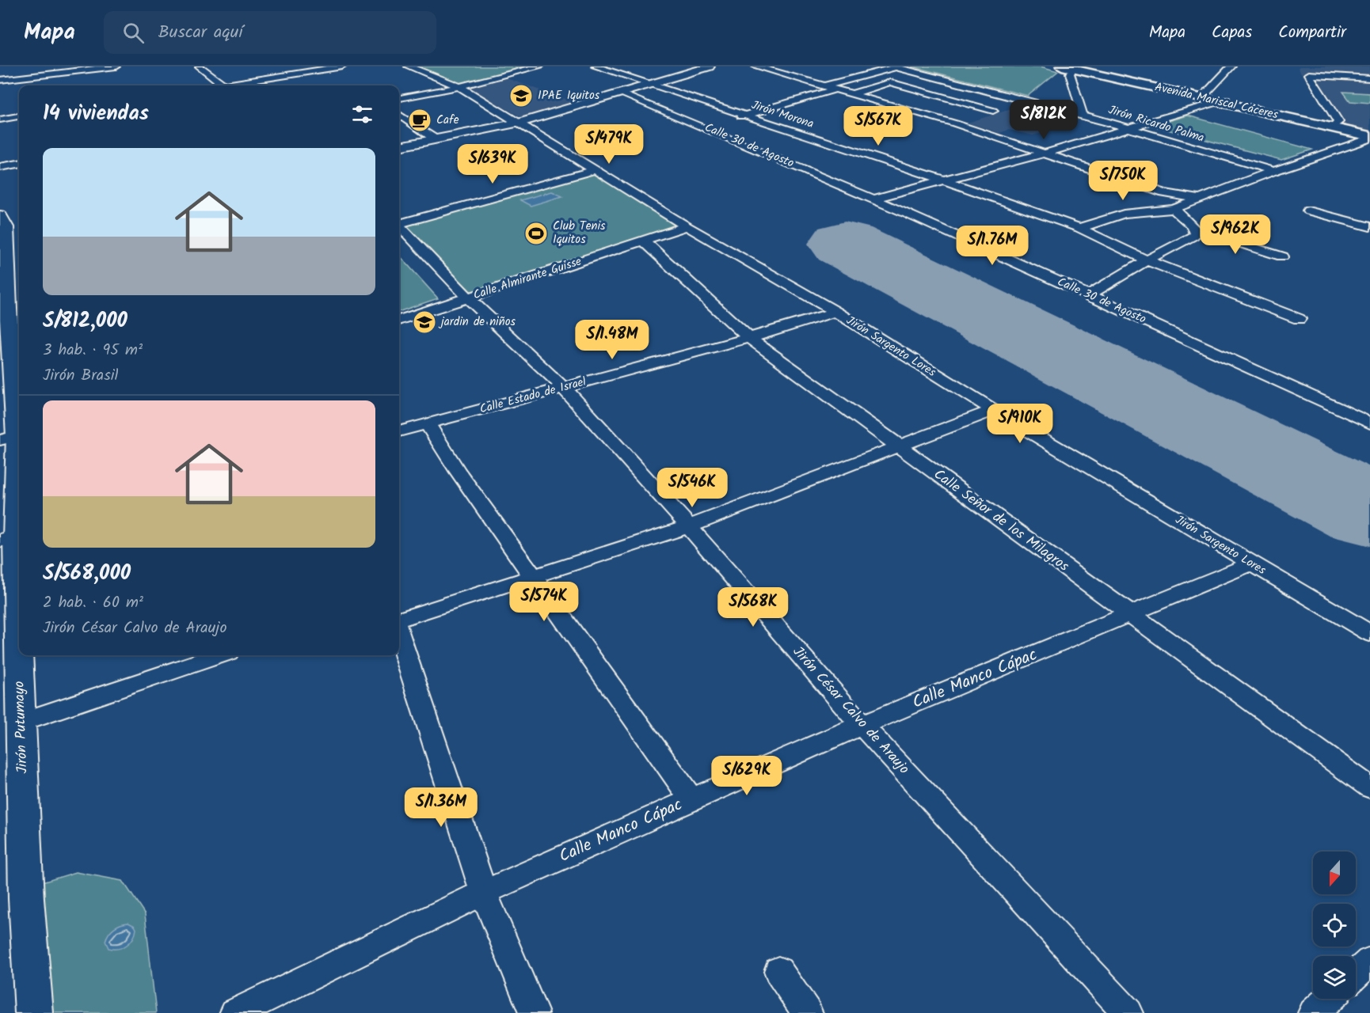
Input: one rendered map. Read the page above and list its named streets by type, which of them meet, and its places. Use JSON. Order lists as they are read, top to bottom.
{
  "streets": {
    "main road": ["Avenida Mariscal Cáceres"],
    "street": [
      "Jirón Morona",
      "Jirón Ricardo Palma",
      "Calle 30 de Agosto",
      "Calle Almirante Guisse",
      "Jirón Sargento Lores",
      "Calle Estado de Israel",
      "Calle Señor de los Milagros",
      "Calle Manco Cápac",
      "Jirón César Calvo de Araujo",
      "Jirón Putumayo"
    ]
  },
  "crossings": [
    ["Calle Almirante Guisse", "Jirón Sargento Lores"],
    ["Calle Almirante Guisse", "Calle Señor de los Milagros"],
    ["Calle Almirante Guisse", "Jirón César Calvo de Araujo"],
    ["Jirón Sargento Lores", "Calle Estado de Israel"],
    ["Jirón Sargento Lores", "Calle Manco Cápac"],
    ["Calle Estado de Israel", "Calle Señor de los Milagros"],
    ["Calle Estado de Israel", "Jirón César Calvo de Araujo"],
    ["Calle Señor de los Milagros", "Calle Manco Cápac"],
    ["Calle Manco Cápac", "Jirón César Calvo de Araujo"]
  ],
  "places": {
    "school or university": ["IPAE Iquitos", "jardin de niños"],
    "cafe": ["Cafe"],
    "sports": ["Club Tenis Iquitos"]
  },
  "north": "bottom",
  "page": {
    "header": "Mapa",
    "search": "Buscar aquí",
    "nav": ["Mapa", "Capas", "Compartir"],
    "heading": "14 viviendas",
    "price": [
      "S/812K",
      "S/567K",
      "S/479K",
      "S/639K",
      "S/750K",
      "S/962K",
      "S/1.76M",
      "S/1.48M",
      "S/910K",
      "S/546K",
      "S/574K",
      "S/568K",
      "S/629K",
      "S/1.36M"
    ],
    "list": [
      {
        "name": "S/812,000",
        "note": "3 hab. · 95 m² · Jirón Brasil"
      },
      {
        "name": "S/568,000",
        "note": "2 hab. · 60 m² · Jirón César Calvo de Araujo"
      }
    ]
  }
}
